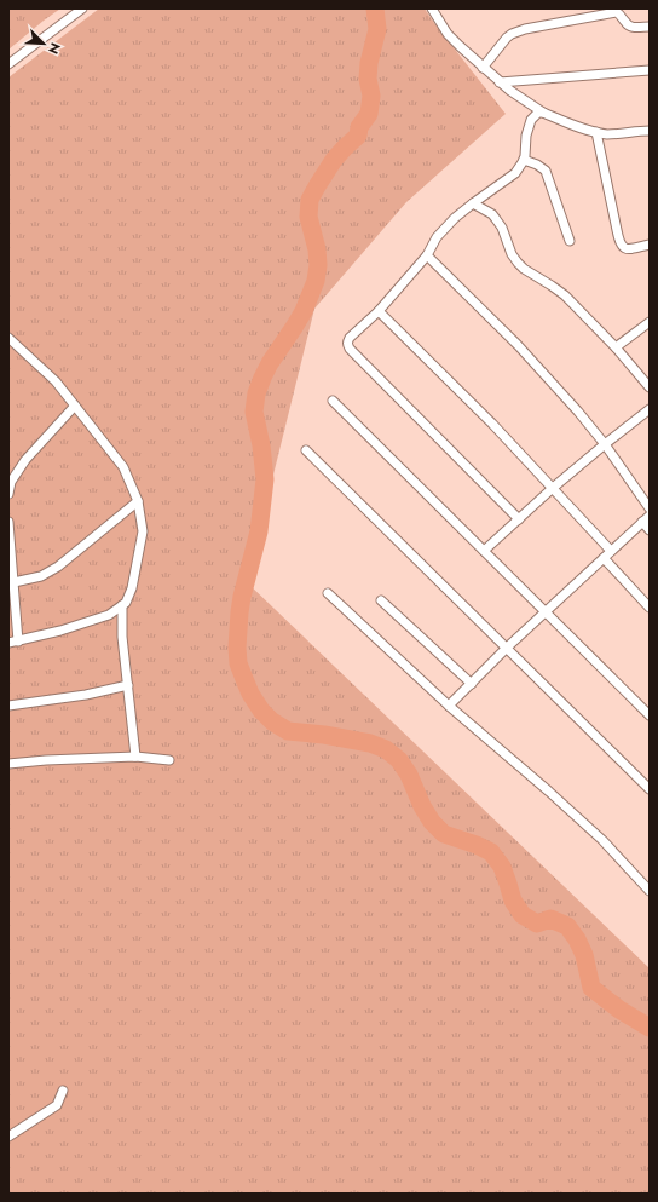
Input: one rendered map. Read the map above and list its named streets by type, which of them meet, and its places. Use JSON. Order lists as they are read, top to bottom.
{
  "north": "bottom right"
}
